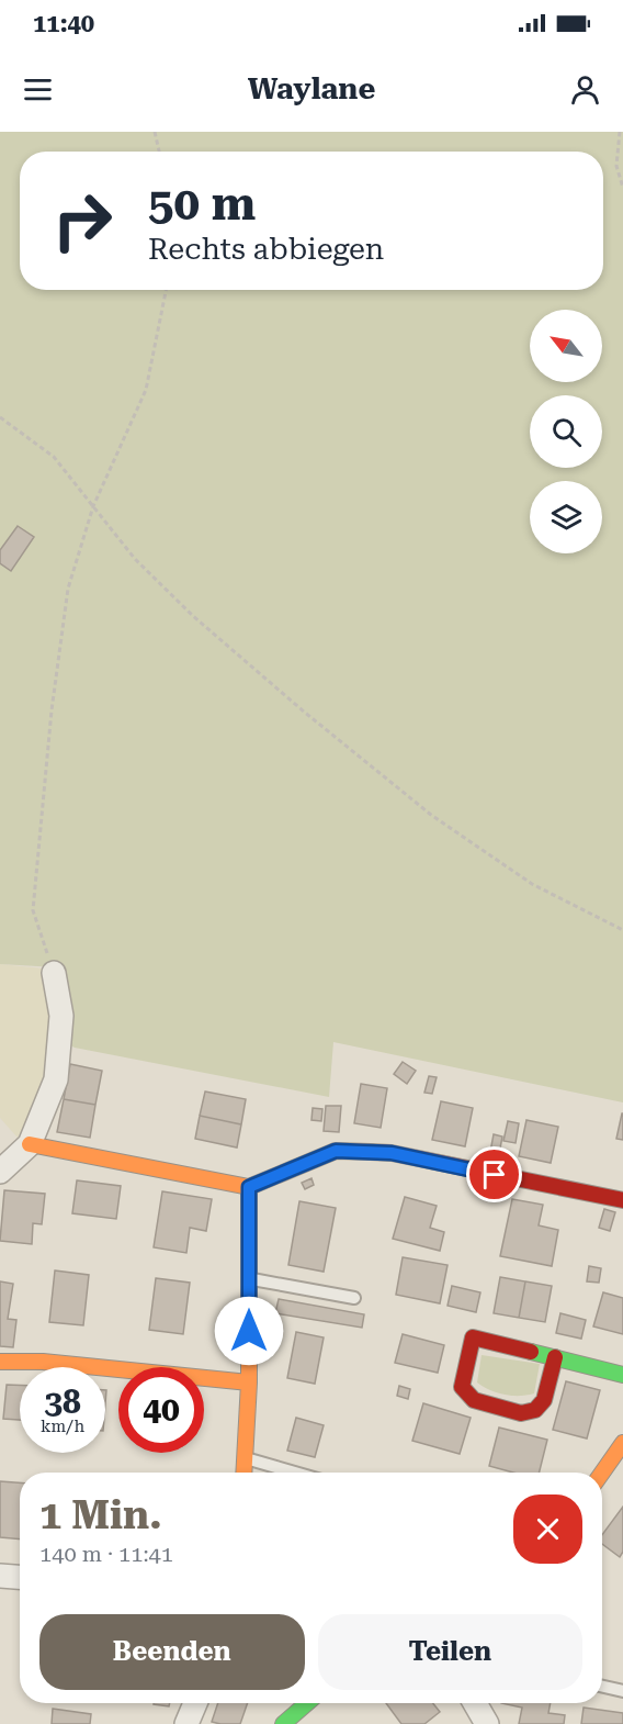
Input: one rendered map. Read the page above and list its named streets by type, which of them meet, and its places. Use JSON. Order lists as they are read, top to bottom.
{
  "north": "top left",
  "page": {
    "status": "11:40",
    "header": "Waylane",
    "turn": ["50 m", "Rechts abbiegen"],
    "speed": "38 km/h",
    "limit": "40",
    "heading": ["1 Min.", "140 m · 11:41"],
    "buttons": ["Beenden", "Teilen"]
  }
}
